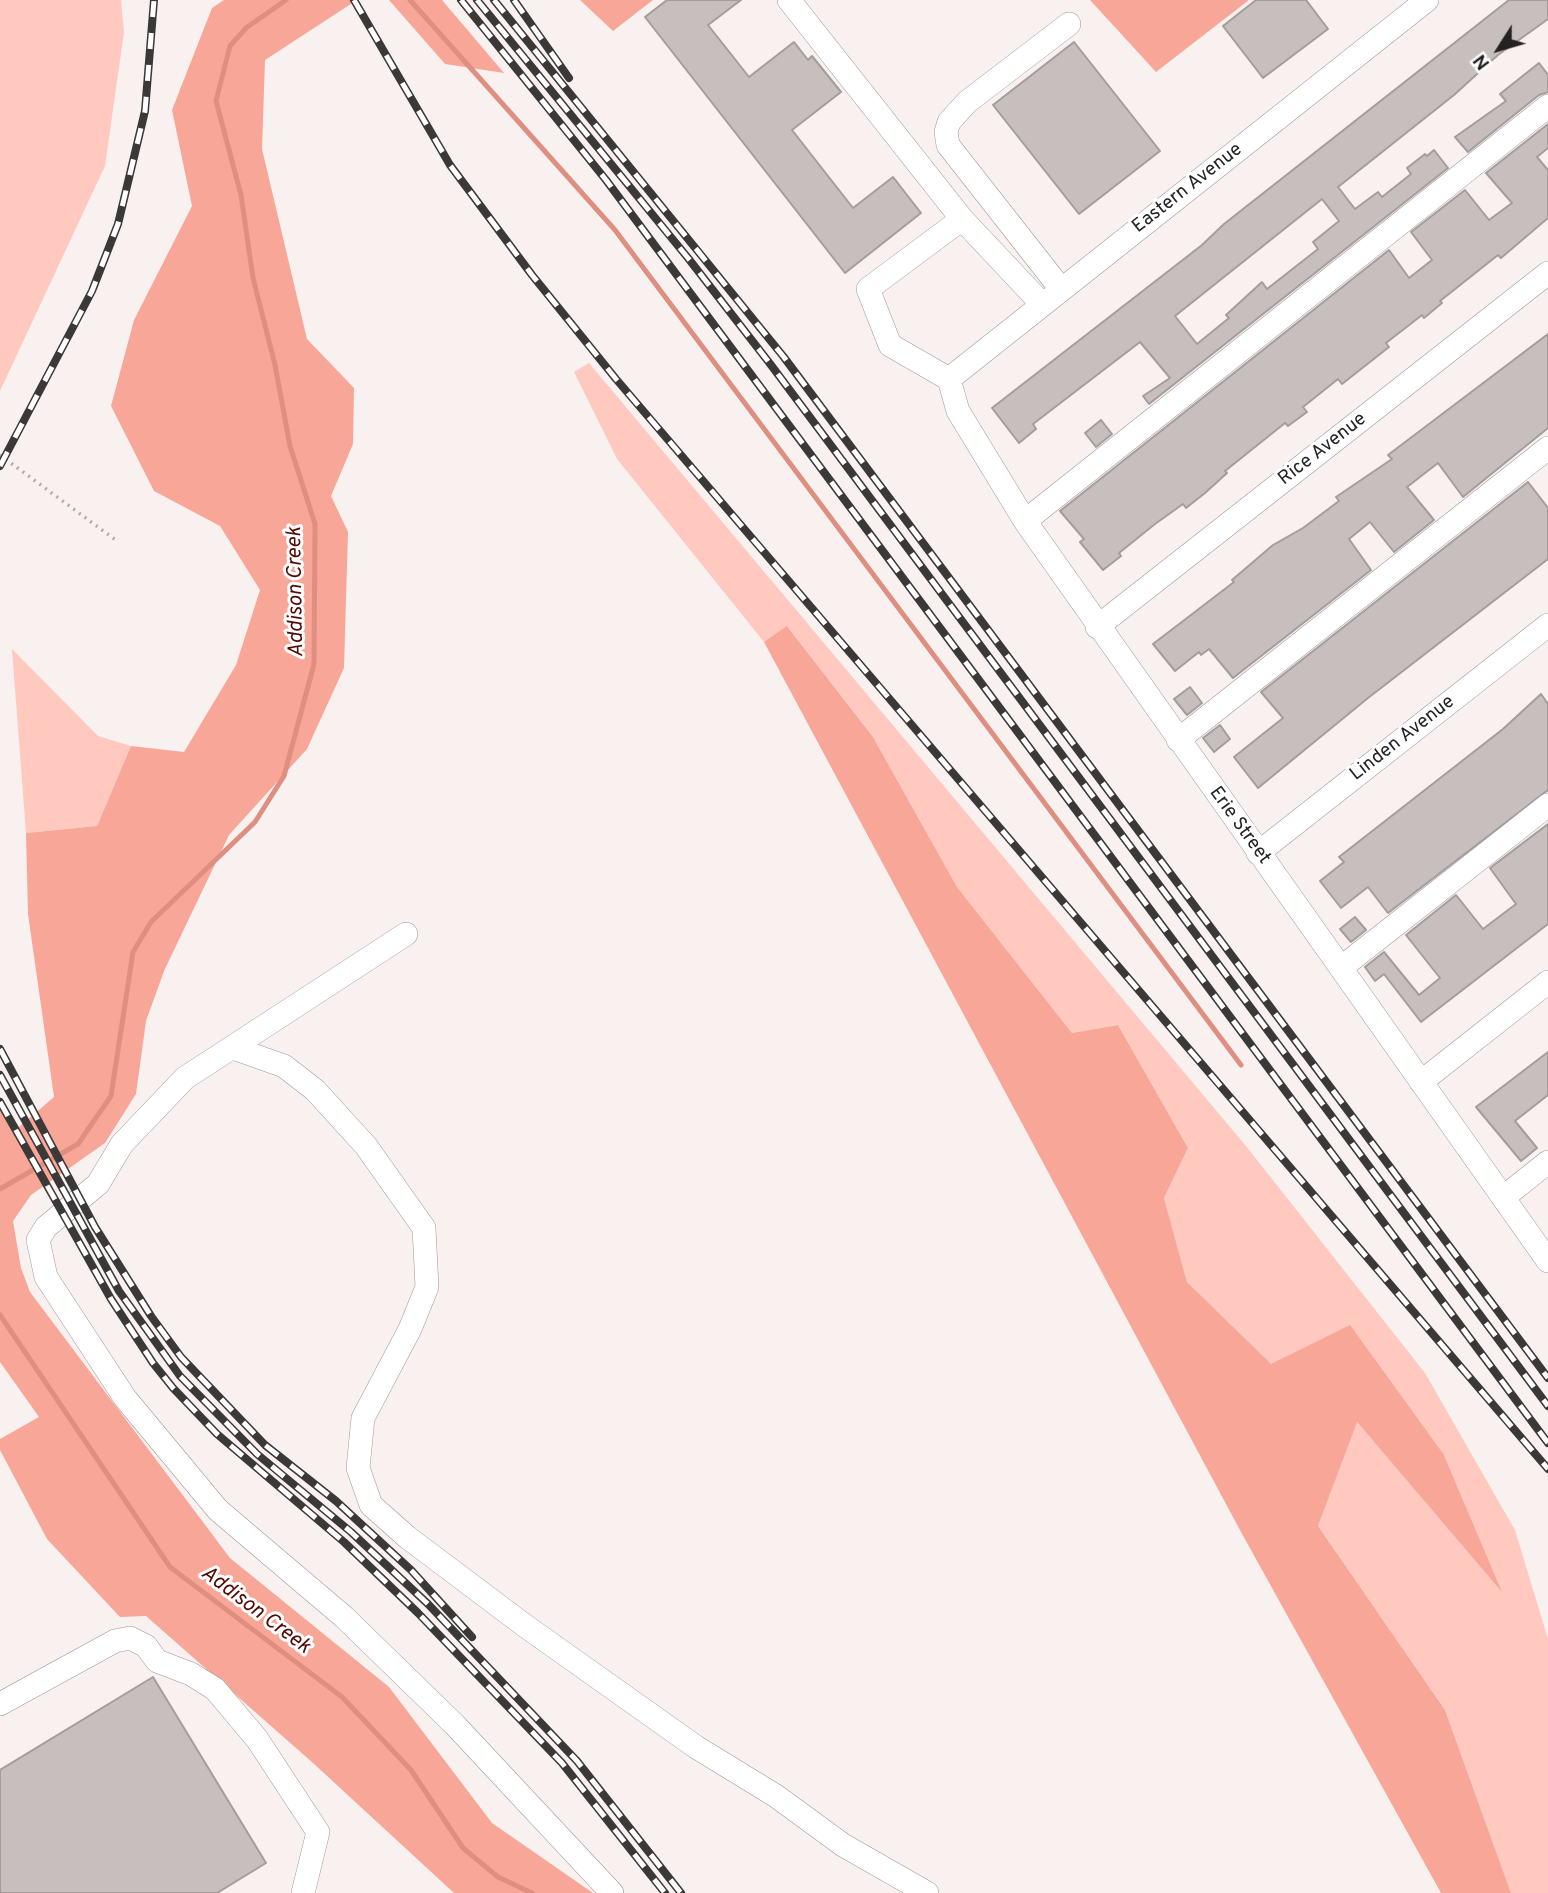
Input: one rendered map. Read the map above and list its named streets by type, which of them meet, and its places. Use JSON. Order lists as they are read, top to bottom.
{
  "streets": {
    "street": [
      "Eastern Avenue",
      "Rice Avenue",
      "Linden Avenue",
      "Erie Street"
    ]
  },
  "crossings": [
    ["Eastern Avenue", "Erie Street"],
    ["Rice Avenue", "Erie Street"],
    ["Linden Avenue", "Erie Street"]
  ],
  "water": ["Addison Creek"],
  "north": "bottom left"
}
